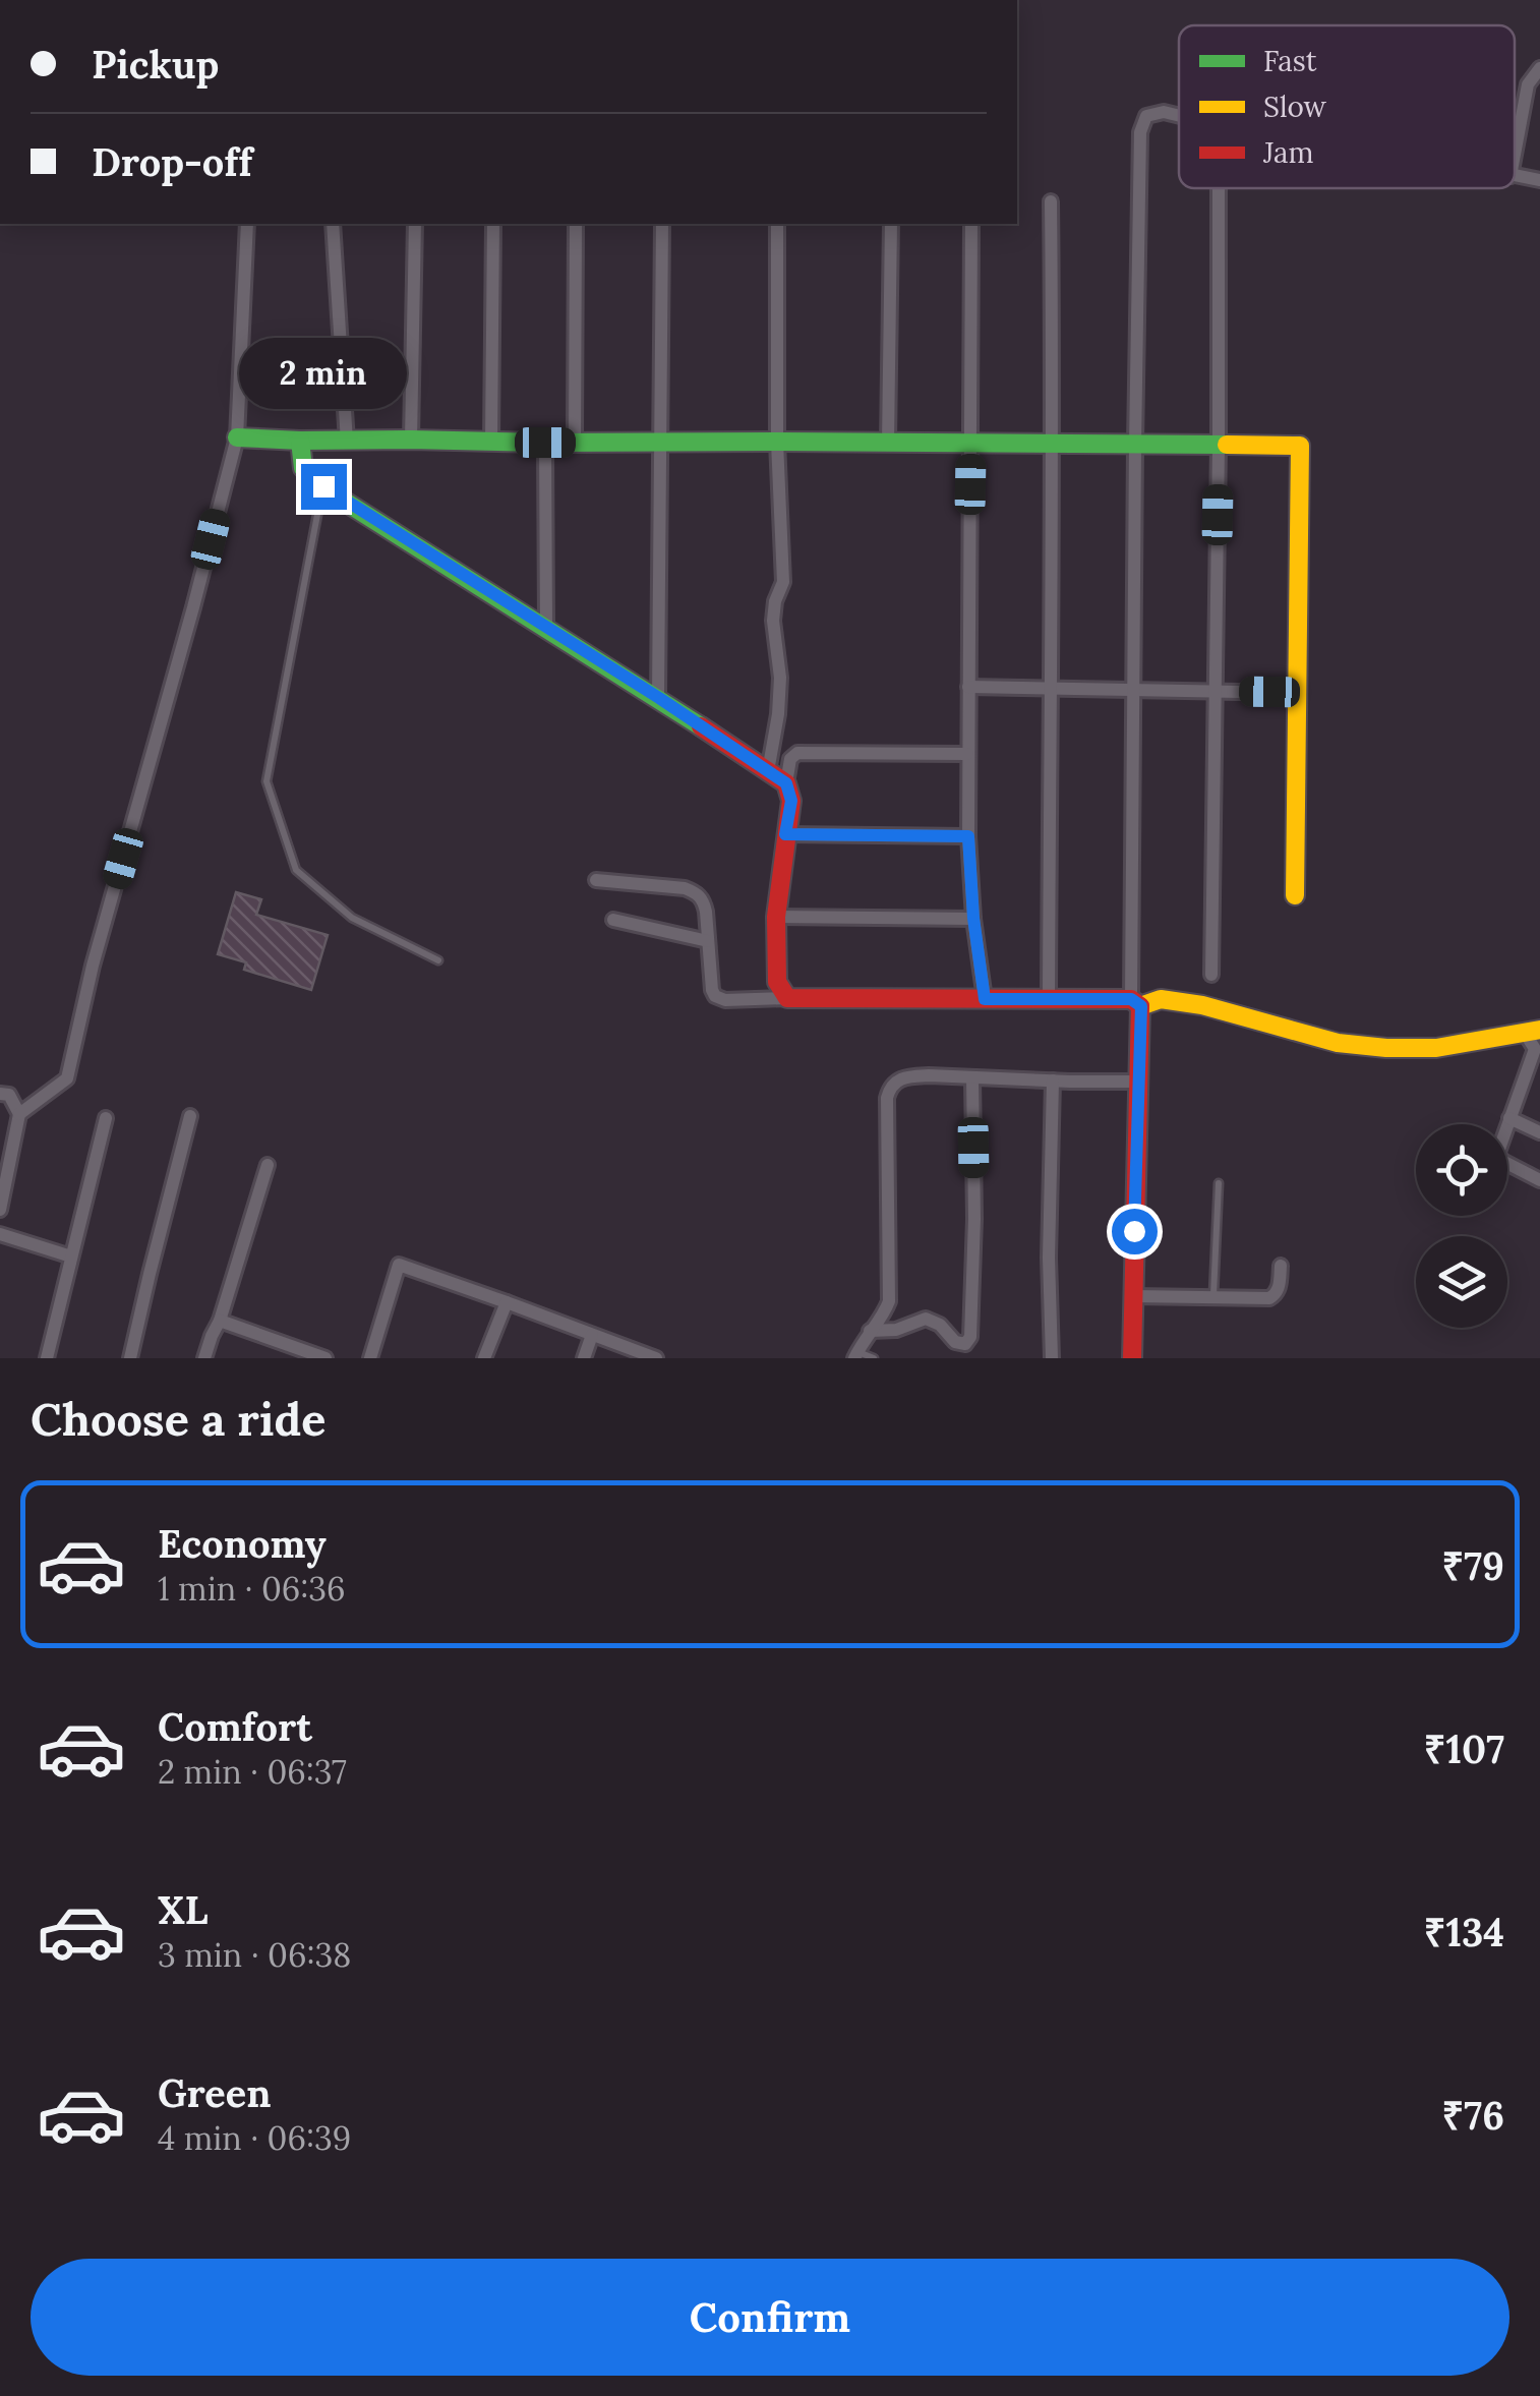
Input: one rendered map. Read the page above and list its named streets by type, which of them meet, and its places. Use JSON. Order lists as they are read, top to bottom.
{
  "legend": ["Fast", "Slow", "Jam"],
  "page": {
    "banner": ["Pickup", "Drop-off"],
    "bubble": "2 min",
    "heading": "Choose a ride",
    "list": [
      {
        "name": "Economy",
        "note": "1 min · 06:36",
        "value": "₹79"
      },
      {
        "name": "Comfort",
        "note": "2 min · 06:37",
        "value": "₹107"
      },
      {
        "name": "XL",
        "note": "3 min · 06:38",
        "value": "₹134"
      },
      {
        "name": "Green",
        "note": "4 min · 06:39",
        "value": "₹76"
      }
    ],
    "buttons": "Confirm"
  }
}
